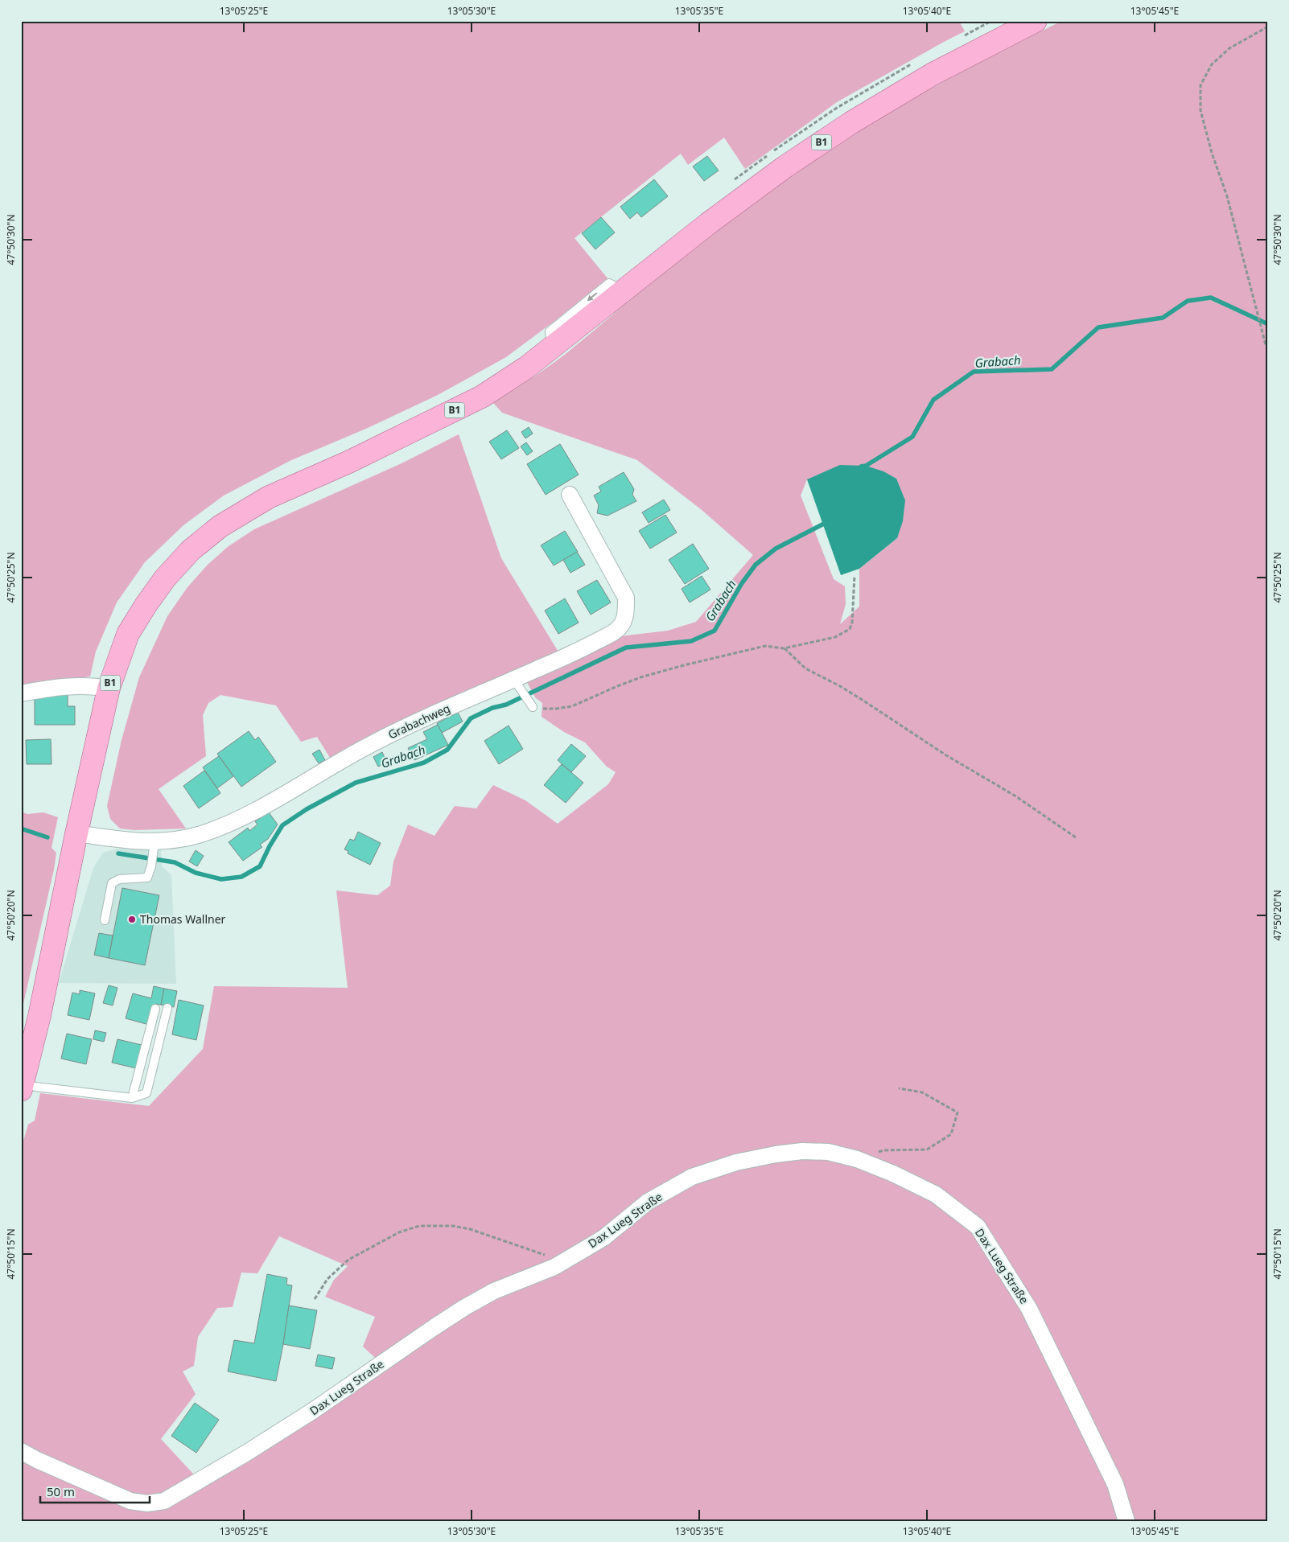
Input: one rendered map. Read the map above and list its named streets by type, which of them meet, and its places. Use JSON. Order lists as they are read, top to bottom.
{
  "streets": {
    "main road": ["B1"],
    "street": ["Grabachweg", "Dax Lueg Straße"]
  },
  "crossings": [
    ["B1", "Grabachweg"]
  ],
  "water": ["Grabach"],
  "places": ["Thomas Wallner"],
  "scale_bar": "50 m",
  "coordinates": [
    "13°05'25\"E",
    "13°05'30\"E",
    "13°05'35\"E",
    "13°05'40\"E",
    "13°05'45\"E",
    "47°50'30\"N",
    "47°50'25\"N",
    "47°50'20\"N",
    "47°50'15\"N"
  ]
}
